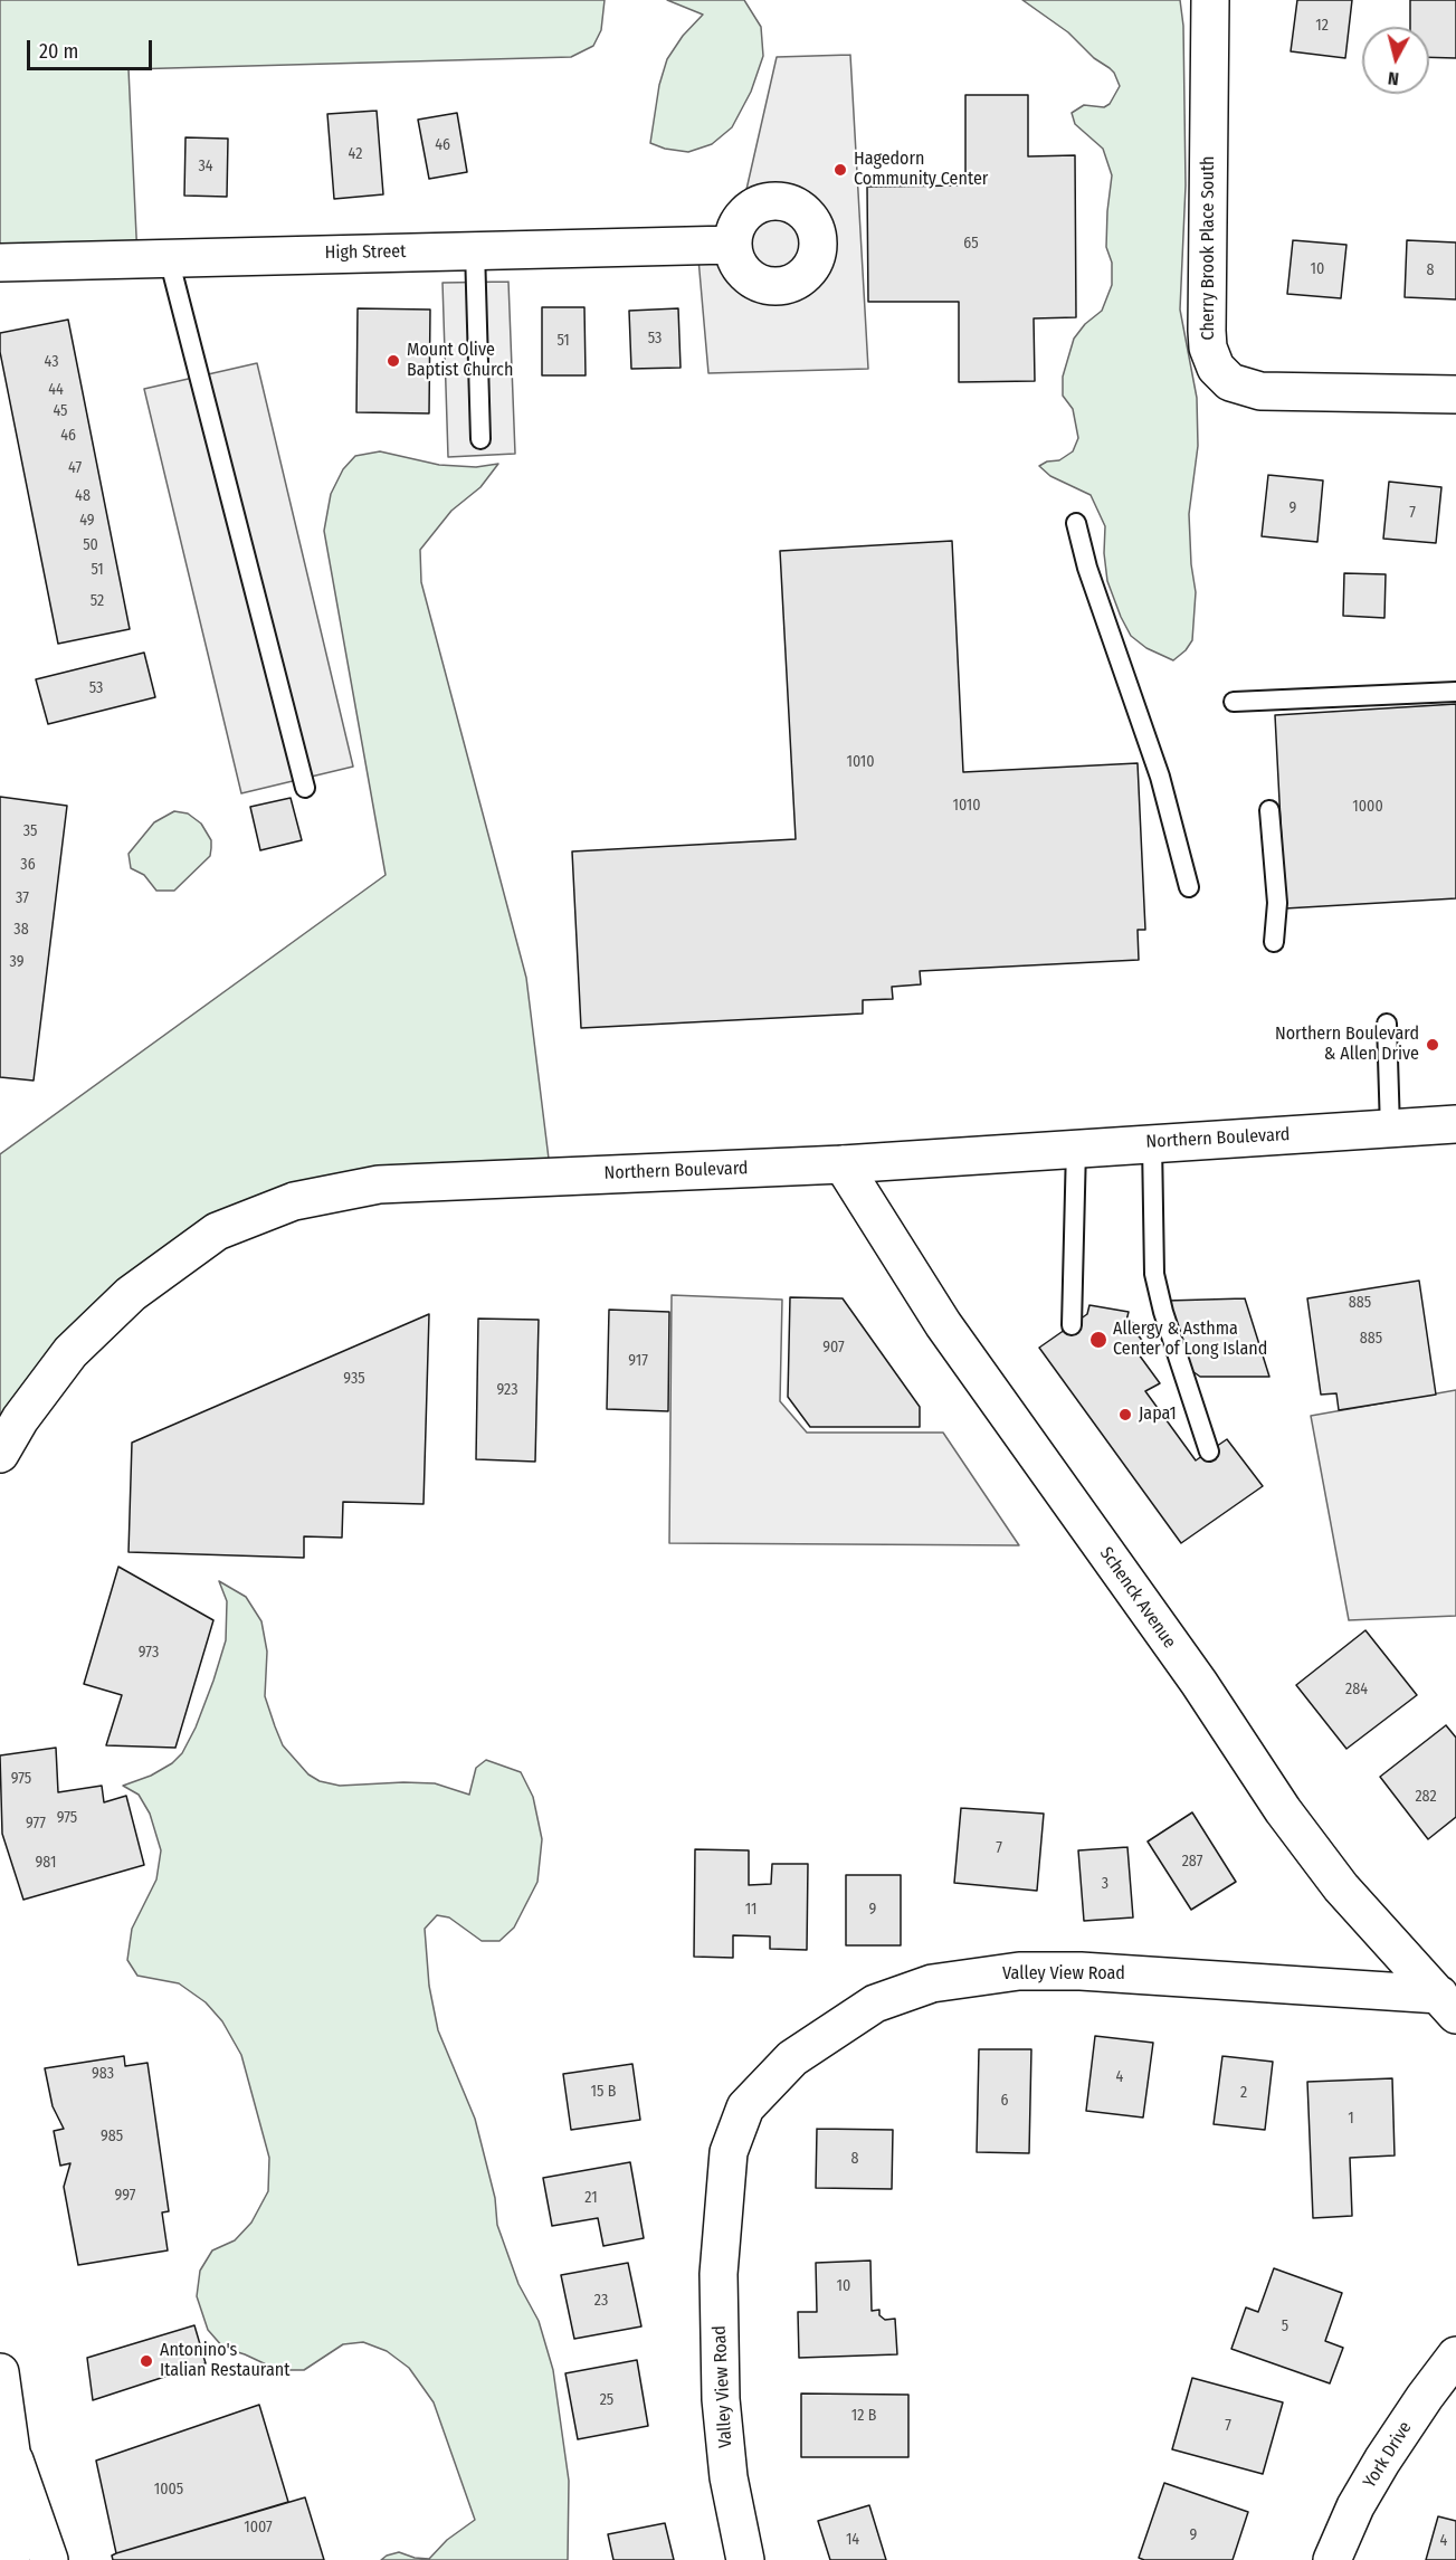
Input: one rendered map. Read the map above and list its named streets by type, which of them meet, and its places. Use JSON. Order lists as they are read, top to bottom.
{
  "streets": {
    "street": [
      "Cherry Brook Place South",
      "High Street",
      "Northern Boulevard",
      "Schenck Avenue",
      "Valley View Road",
      "York Drive"
    ]
  },
  "crossings": [
    ["Northern Boulevard", "Schenck Avenue"],
    ["Schenck Avenue", "Valley View Road"]
  ],
  "places": [
    "Hagedorn Community Center",
    "Mount Olive Baptist Church",
    "Northern Boulevard & Allen Drive",
    "Allergy & Asthma Center of Long Island",
    "Japa1",
    "Antonino's Italian Restaurant"
  ],
  "house_numbers": [
    "12",
    "46",
    "42",
    "34",
    "65",
    "10",
    "8",
    "53",
    "51",
    "43",
    "44",
    "45",
    "46",
    "47",
    "48",
    "9",
    "7",
    "49",
    "50",
    "51",
    "52",
    "53",
    "1010",
    "1010",
    "1000",
    "35",
    "36",
    "37",
    "38",
    "39",
    "885",
    "885",
    "907",
    "917",
    "935",
    "923",
    "973",
    "284",
    "975",
    "282",
    "975",
    "977",
    "7",
    "287",
    "981",
    "3",
    "11",
    "9",
    "983",
    "4",
    "15 B",
    "2",
    "6",
    "1",
    "985",
    "8",
    "997",
    "21",
    "10",
    "23",
    "5",
    "25",
    "12 B",
    "7",
    "1005",
    "1007",
    "9",
    "14",
    "4"
  ],
  "scale_bar": "20 m",
  "north": "bottom"
}
